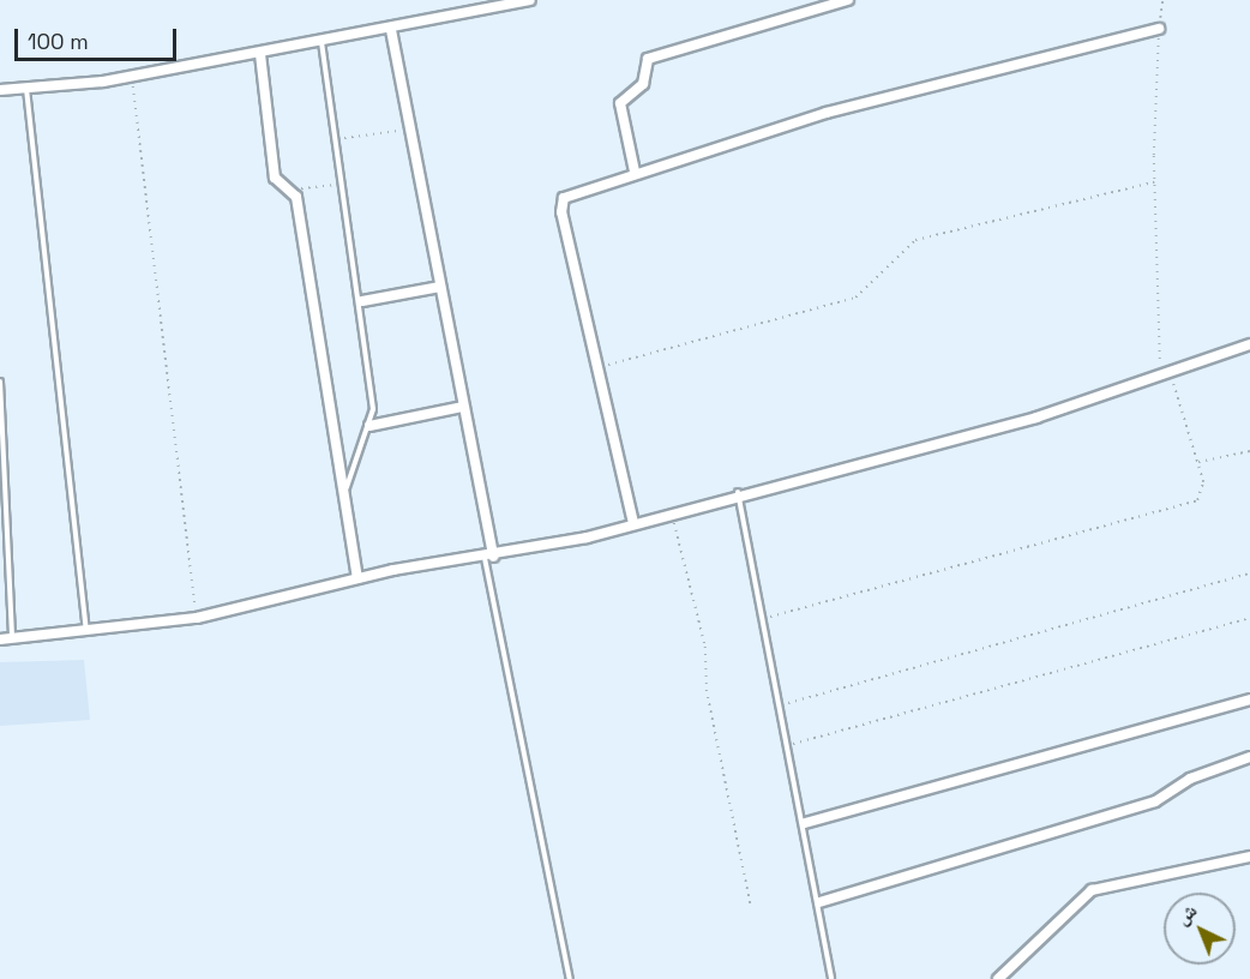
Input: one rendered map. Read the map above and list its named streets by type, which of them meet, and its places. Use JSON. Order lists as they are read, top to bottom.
{
  "scale_bar": "100 m",
  "north": "top left"
}
